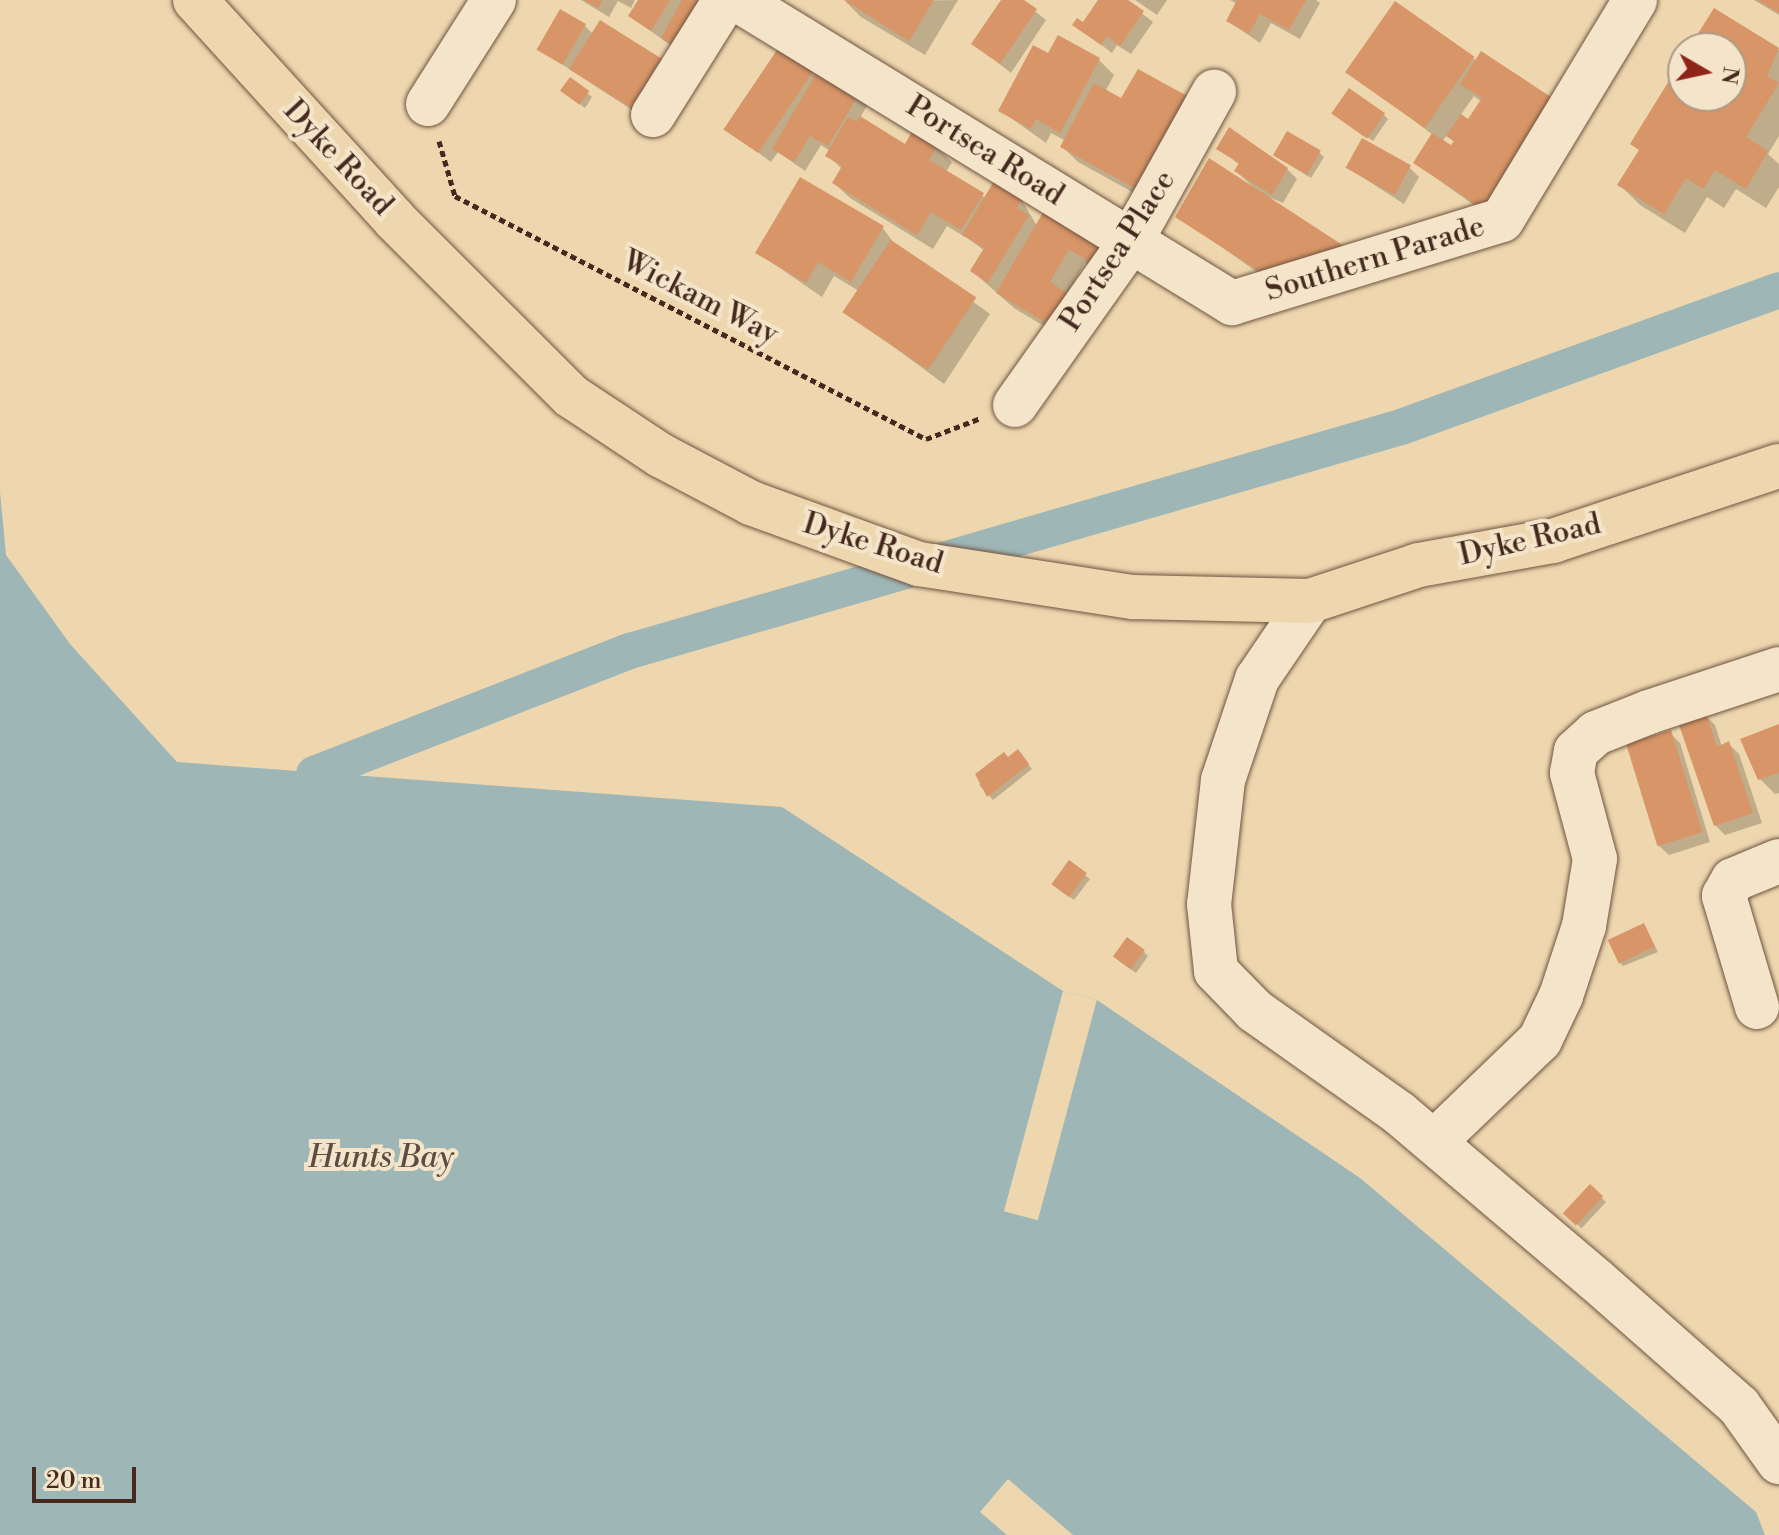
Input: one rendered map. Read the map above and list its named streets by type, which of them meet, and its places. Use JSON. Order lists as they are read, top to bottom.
{
  "streets": {
    "main road": ["Dyke Road"],
    "street": ["Portsea Road", "Portsea Place", "Southern Parade"],
    "path": ["Wickam Way"]
  },
  "crossings": [
    ["Portsea Road", "Portsea Place"],
    ["Portsea Road", "Southern Parade"],
    ["Portsea Place", "Wickam Way"]
  ],
  "water": ["Hunts Bay"],
  "scale_bar": "20 m",
  "north": "right"
}
